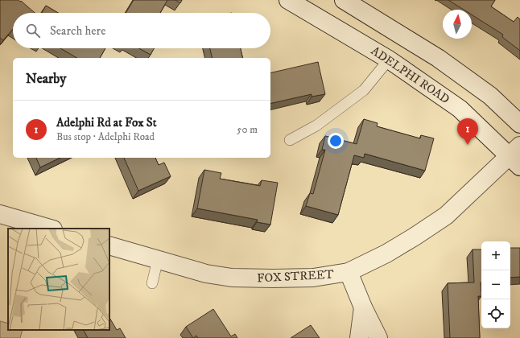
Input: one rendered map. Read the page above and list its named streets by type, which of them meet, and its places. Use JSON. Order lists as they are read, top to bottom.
{
  "streets": {
    "street": ["ADELPHI ROAD", "FOX STREET"]
  },
  "crossings": [
    ["ADELPHI ROAD", "FOX STREET"]
  ],
  "north": "top",
  "page": {
    "search": "Search here",
    "heading": "Nearby",
    "list": [
      {
        "mark": "1",
        "name": "Adelphi Rd at Fox St",
        "note": "Bus stop · Adelphi Road",
        "value": "50 m"
      }
    ],
    "pins": "1",
    "map_buttons": ["+", "−"]
  }
}
